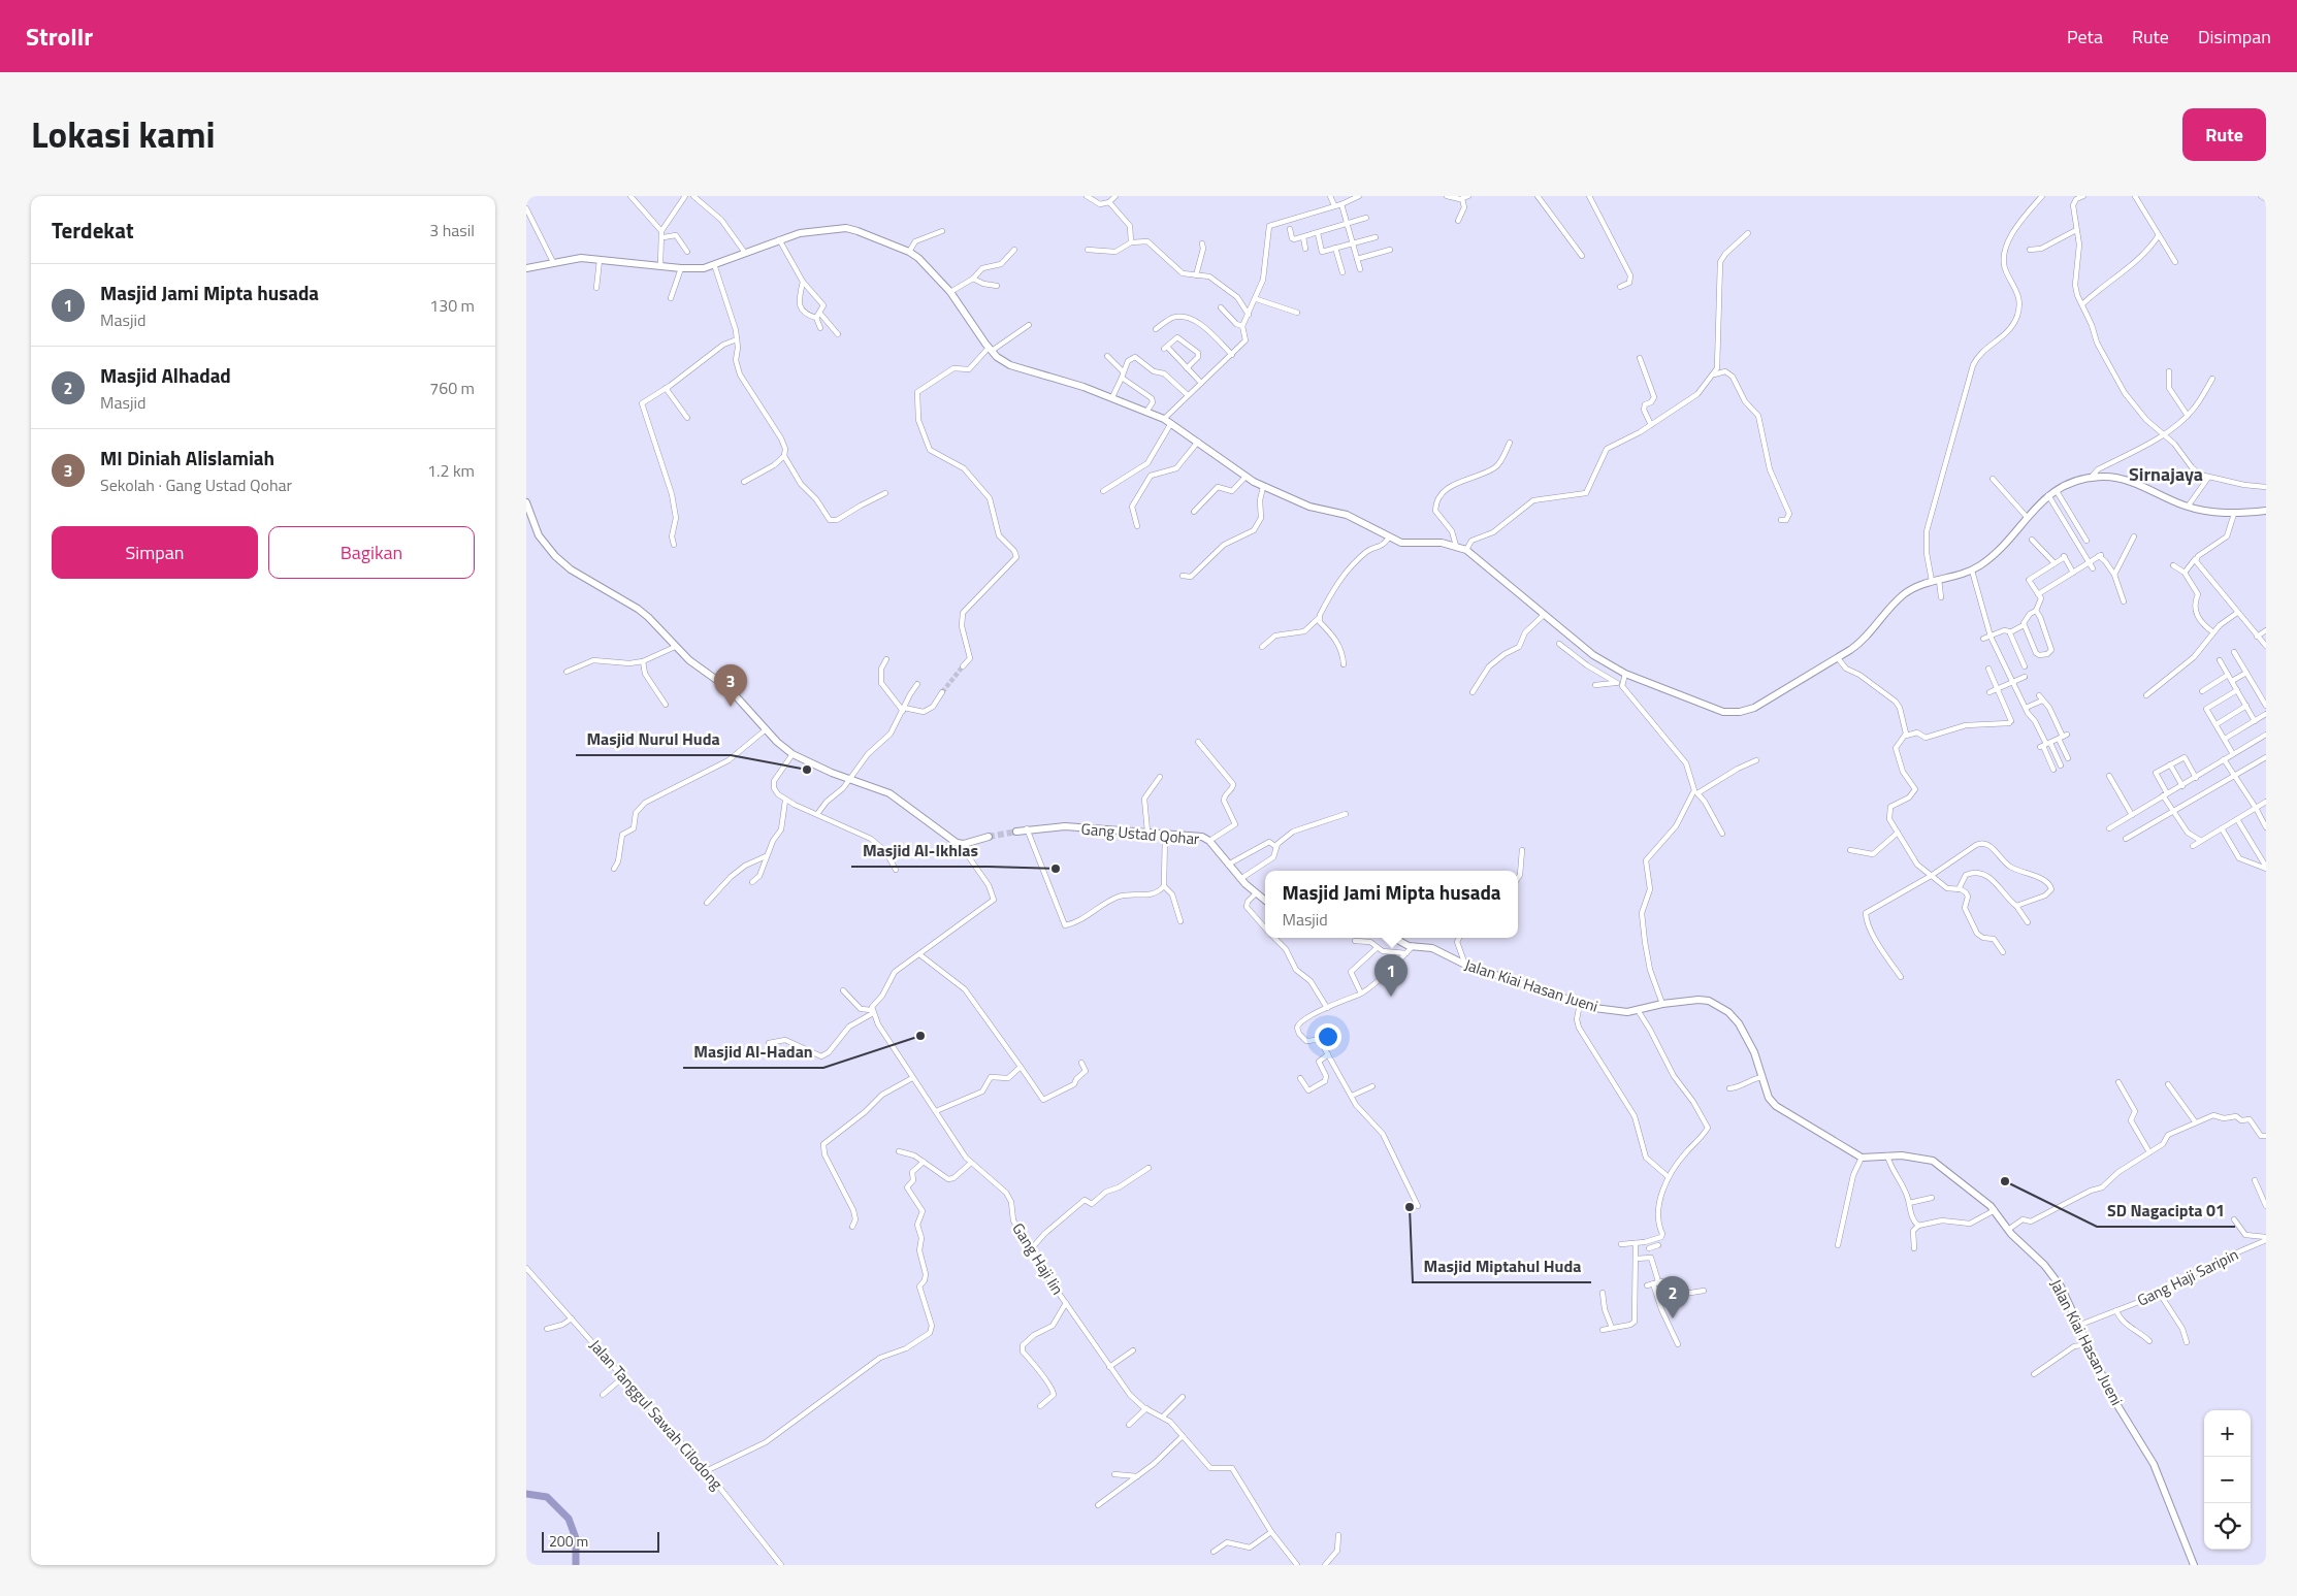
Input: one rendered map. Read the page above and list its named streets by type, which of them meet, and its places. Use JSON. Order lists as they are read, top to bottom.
{
  "streets": {
    "street": [
      "Gang Ustad Qohar",
      "Jalan Kiai Hasan Jueni",
      "Gang Haji Iin",
      "Gang Haji Saripin",
      "Jalan Tanggul Sawah Cilodong"
    ]
  },
  "crossings": [
    ["Jalan Kiai Hasan Jueni", "Gang Haji Saripin"]
  ],
  "districts": ["Sirnajaya"],
  "places": [
    "Masjid Nurul Huda",
    "Masjid Al-Ikhlas",
    "Masjid Al-Hadan",
    "SD Nagacipta 01",
    "Masjid Miptahul Huda"
  ],
  "scale_bar": "200 m",
  "page": {
    "header": "Strollr",
    "nav": ["Peta", "Rute", "Disimpan"],
    "title": "Lokasi kami",
    "buttons": [
      "Rute",
      ["Simpan", "Bagikan"]
    ],
    "heading": ["Terdekat", "3 hasil"],
    "list": [
      {
        "mark": "1",
        "name": "Masjid Jami Mipta husada",
        "note": "Masjid",
        "value": "130 m"
      },
      {
        "mark": "2",
        "name": "Masjid Alhadad",
        "note": "Masjid",
        "value": "760 m"
      },
      {
        "mark": "3",
        "name": "MI Diniah Alislamiah",
        "note": "Sekolah · Gang Ustad Qohar",
        "value": "1.2 km"
      }
    ],
    "pins": ["3", "1", "2"],
    "popup": ["Masjid Jami Mipta husada", "Masjid"],
    "map_buttons": ["+", "−"],
    "scale": "200 m"
  }
}
